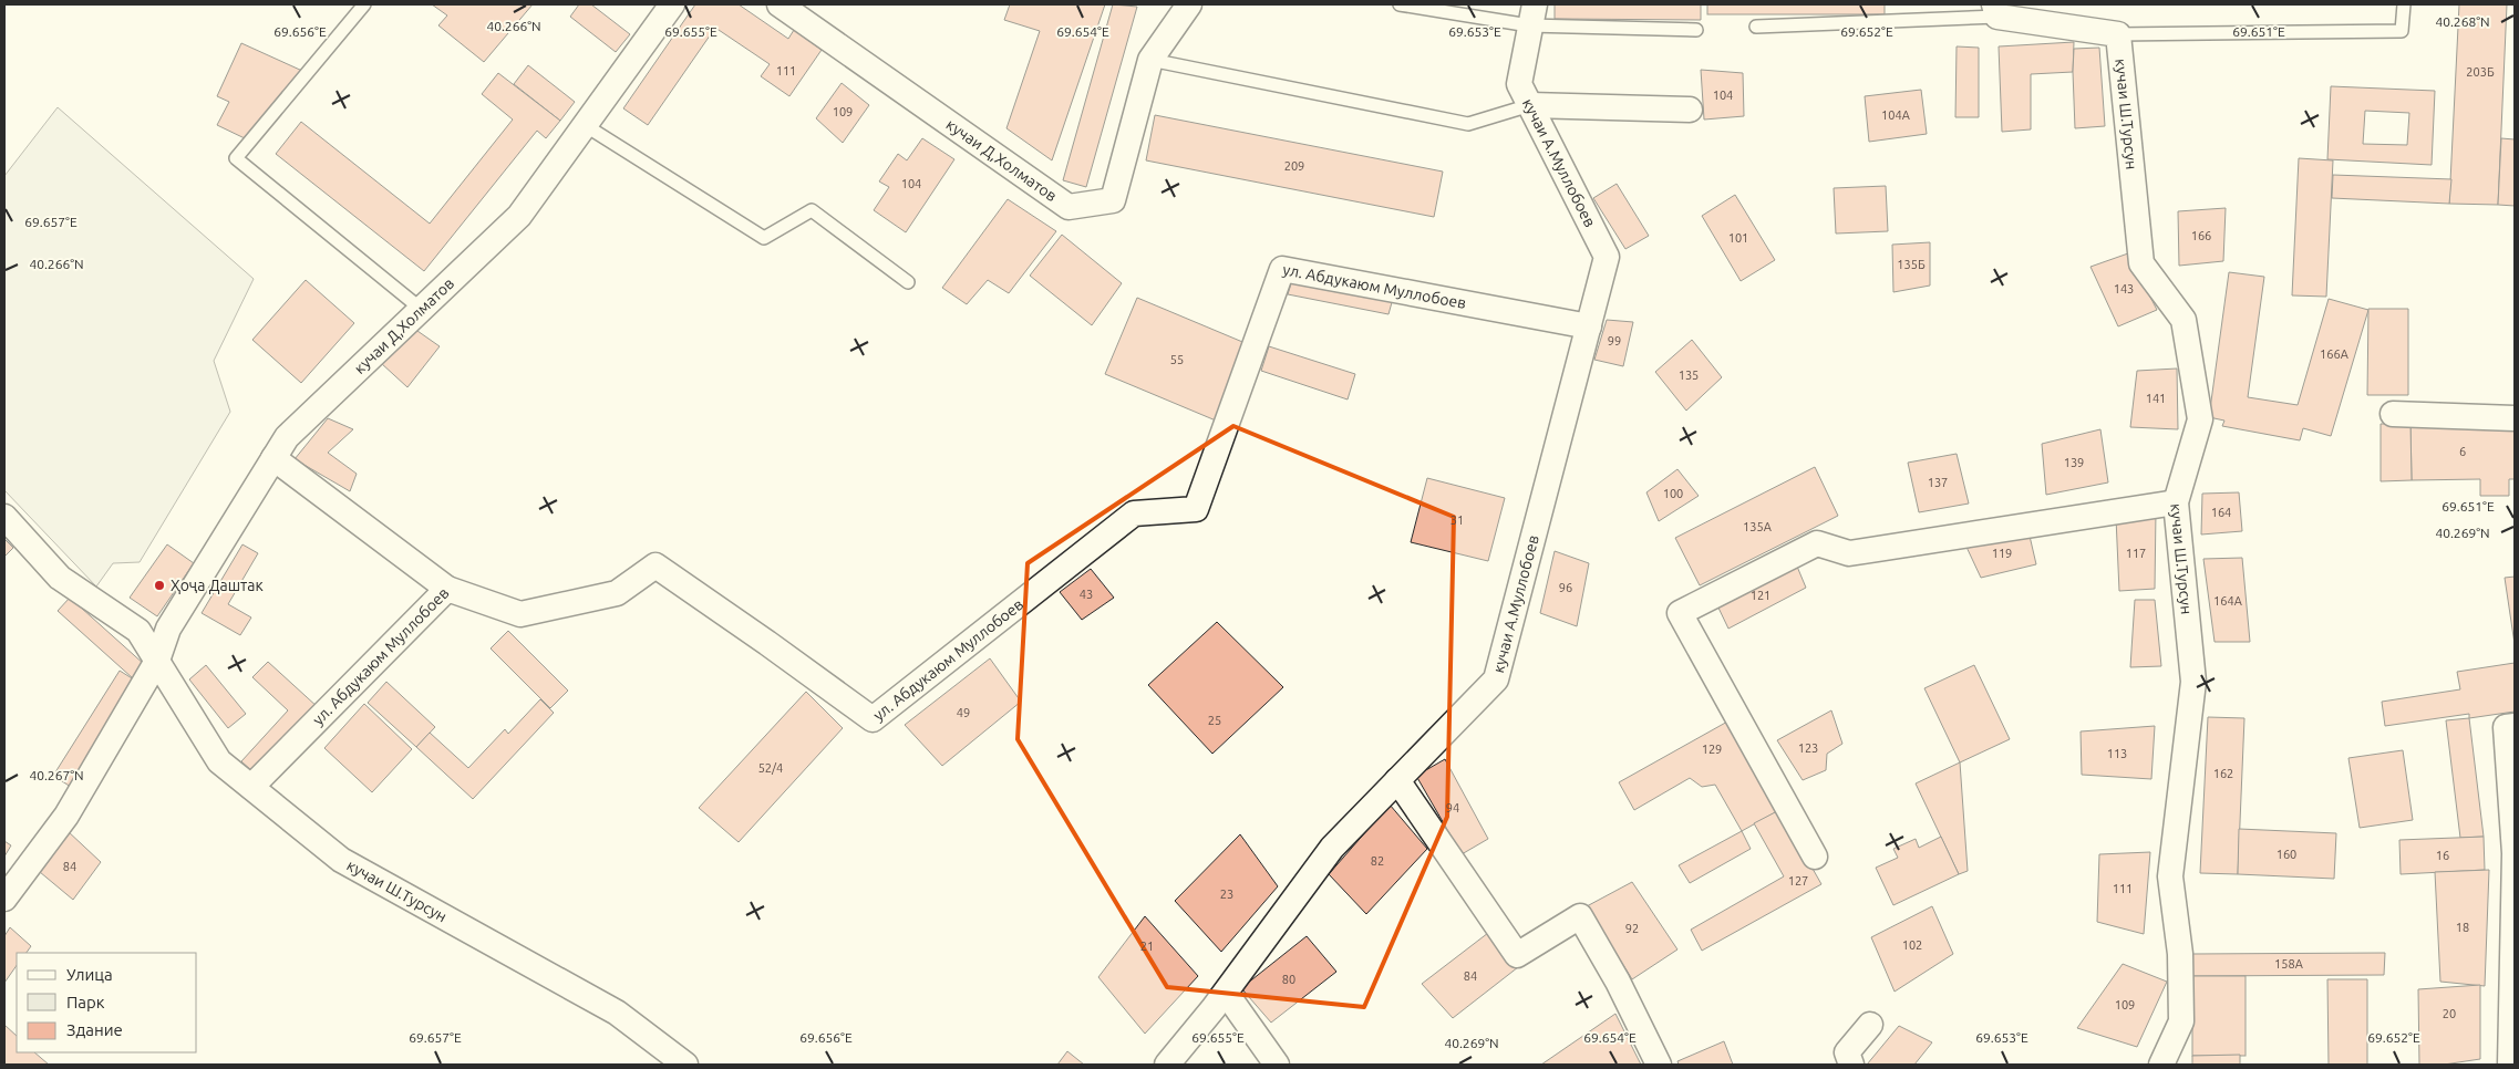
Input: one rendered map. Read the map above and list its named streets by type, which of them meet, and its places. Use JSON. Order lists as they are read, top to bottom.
{
  "streets": {
    "street": [
      "кучаи Ш.Турсун",
      "кучаи Д,Холматов",
      "кучаи А.Муллобоев",
      "ул. Абдукаюм Муллобоев"
    ]
  },
  "crossings": [
    ["кучаи Ш.Турсун", "кучаи Д,Холматов"],
    ["кучаи Ш.Турсун", "ул. Абдукаюм Муллобоев"],
    ["кучаи А.Муллобоев", "ул. Абдукаюм Муллобоев"]
  ],
  "places": ["Ҳоҷа Даштак"],
  "house_numbers": [
    "111",
    "203Б",
    "104",
    "109",
    "104А",
    "209",
    "104",
    "166",
    "101",
    "135Б",
    "143",
    "99",
    "166А",
    "55",
    "135",
    "141",
    "6",
    "139",
    "137",
    "100",
    "164",
    "31",
    "135А",
    "119",
    "117",
    "96",
    "43",
    "121",
    "164А",
    "49",
    "25",
    "123",
    "129",
    "113",
    "52/4",
    "162",
    "94",
    "160",
    "16",
    "82",
    "84",
    "127",
    "111",
    "23",
    "18",
    "92",
    "102",
    "21",
    "158А",
    "84",
    "80",
    "109",
    "20"
  ],
  "legend": ["Улица", "Парк", "Здание"],
  "coordinates": [
    "40.268°N",
    "40.266°N",
    "69.656°E",
    "69.655°E",
    "69.654°E",
    "69.653°E",
    "69.652°E",
    "69.651°E",
    "69.657°E",
    "40.269°N",
    "40.267°N"
  ]
}
